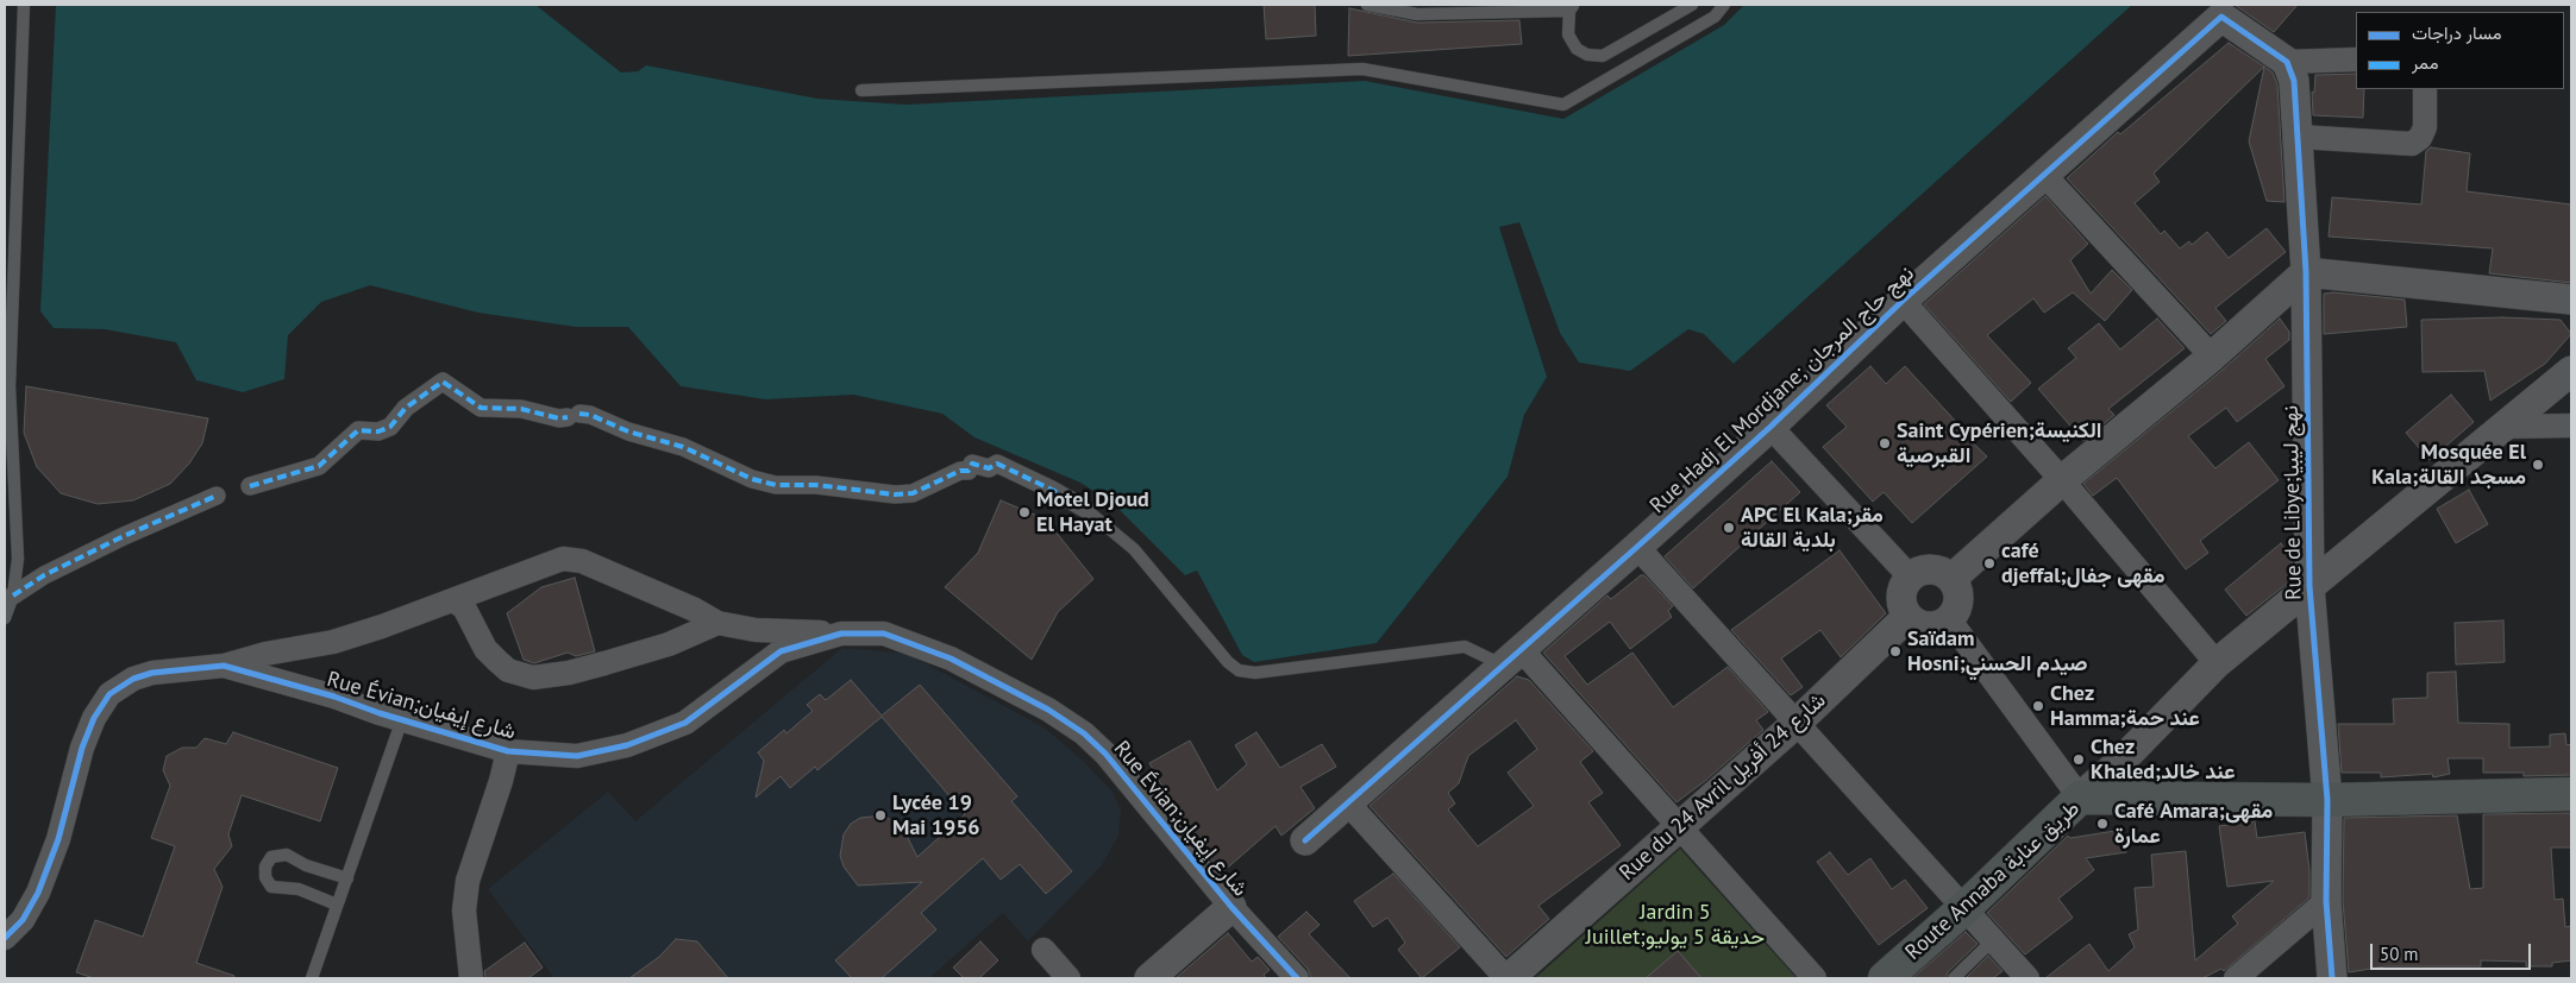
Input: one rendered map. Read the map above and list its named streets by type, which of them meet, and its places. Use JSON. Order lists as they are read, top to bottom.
{
  "streets": {
    "main road": ["Route Annaba طريق عنابة"],
    "street": [
      "Rue Hadj El Mordjane; نهج حاج المرجان",
      "Rue de Libye;نهج ليبيا",
      "Rue Évian;شارع إيفيان",
      "Rue du 24 Avril شارع 24 أفريل"
    ]
  },
  "crossings": [
    ["Rue Hadj El Mordjane; نهج حاج المرجان", "Rue de Libye;نهج ليبيا"],
    ["Rue de Libye;نهج ليبيا", "Route Annaba طريق عنابة"]
  ],
  "parks": ["Jardin 5 Juillet;حديقة 5 يوليو"],
  "places": [
    "Saint Cypérien;الكنيسة القبرصية",
    "Mosquée El Kala;مسجد القالة",
    "Motel Djoud El Hayat",
    "APC El Kala;مقر بلدية القالة",
    "café djeffal;مقهى جفال",
    "Saïdam Hosni;صيدم الحسني",
    "Chez Hamma;عند حمة",
    "Chez Khaled;عند خالد",
    "Lycée 19 Mai 1956",
    "Café Amara;مقهى عمارة"
  ],
  "legend": ["مسار دراجات", "ممر"],
  "scale_bar": "50 m"
}
